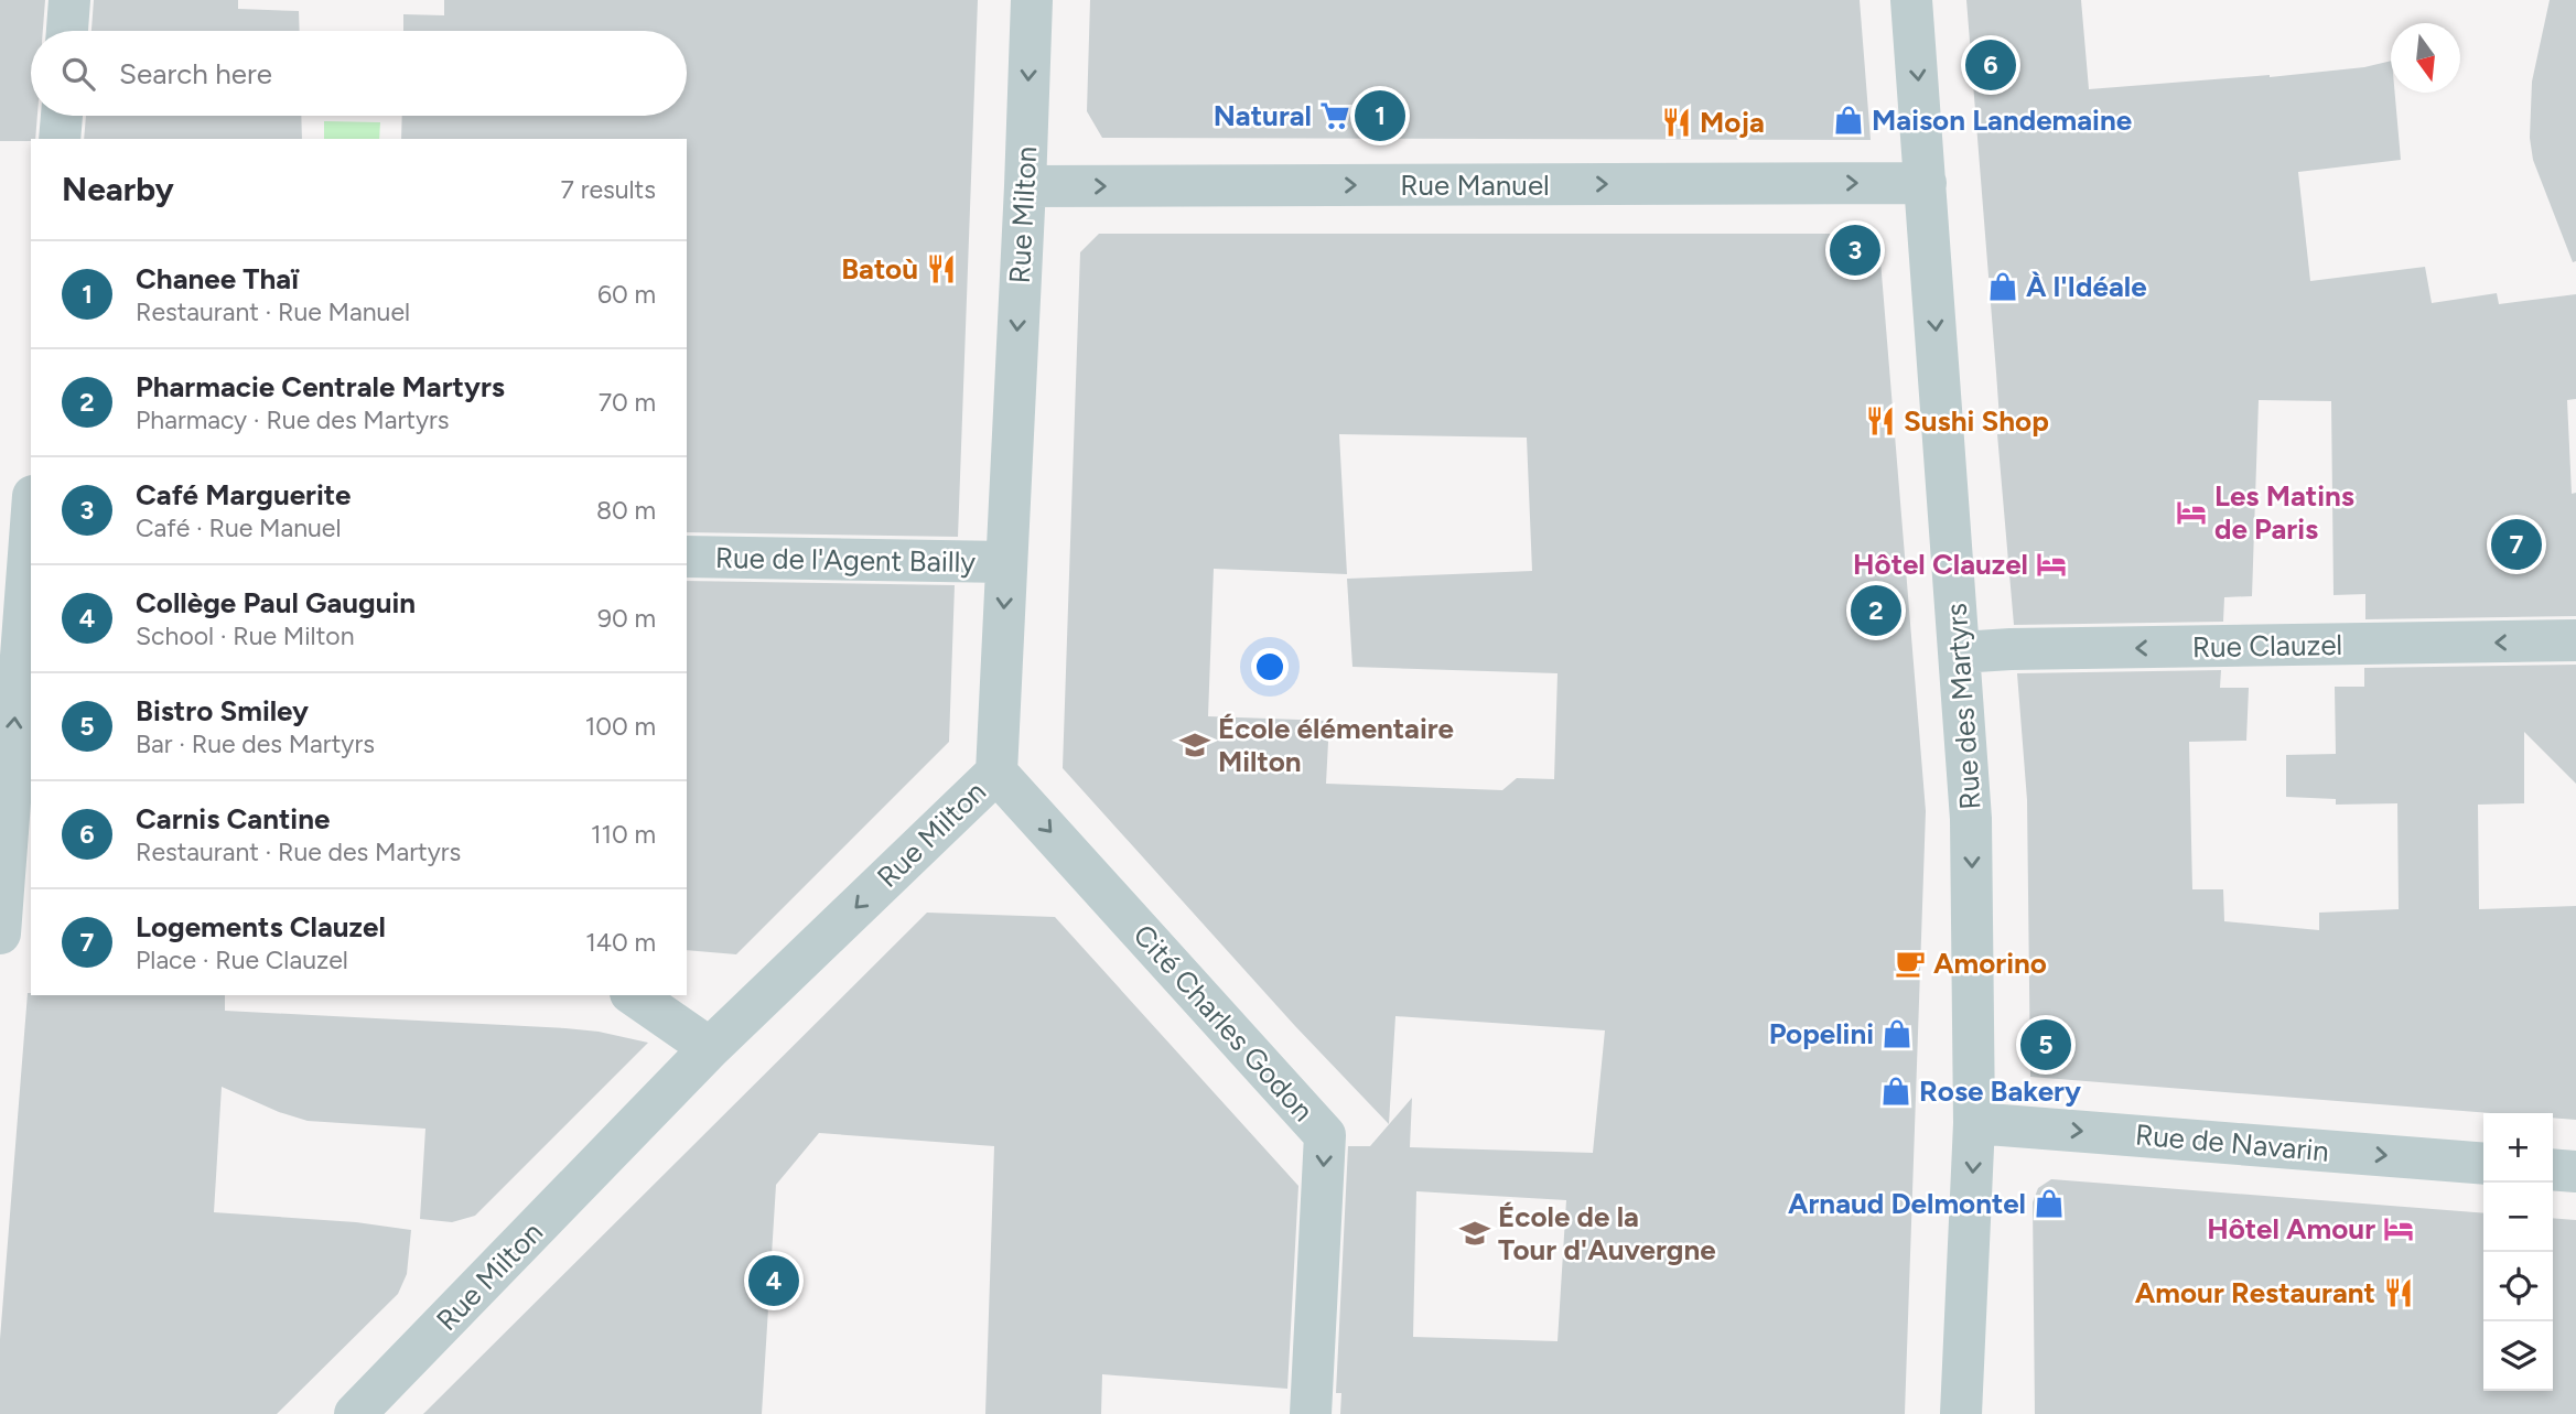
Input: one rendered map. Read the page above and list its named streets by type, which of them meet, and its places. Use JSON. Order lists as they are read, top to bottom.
{
  "streets": {
    "street": [
      "Rue Manuel",
      "Rue Milton",
      "Rue de l'Agent Bailly",
      "Rue Clauzel",
      "Rue des Martyrs",
      "Cité Charles Godon",
      "Rue de Navarin"
    ]
  },
  "crossings": [
    ["Rue Manuel", "Rue Milton"],
    ["Rue Manuel", "Rue des Martyrs"],
    ["Rue Milton", "Rue de l'Agent Bailly"],
    ["Rue Milton", "Cité Charles Godon"],
    ["Rue Clauzel", "Rue des Martyrs"],
    ["Rue des Martyrs", "Rue de Navarin"]
  ],
  "one_way": [
    "Rue Manuel",
    "Rue Milton",
    "Rue Clauzel",
    "Rue des Martyrs",
    "Cité Charles Godon",
    "Rue de Navarin"
  ],
  "places": {
    "supermarket": ["Natural"],
    "shop": [
      "Maison Landemaine",
      "À l'Idéale",
      "Popelini",
      "Rose Bakery",
      "Arnaud Delmontel"
    ],
    "restaurant": [
      "Moja",
      "Batoù",
      "Sushi Shop",
      "Amour Restaurant"
    ],
    "hotel": ["Les Matins de Paris", "Hôtel Clauzel", "Hôtel Amour"],
    "school or university": ["École élémentaire Milton", "École de la Tour d'Auvergne"],
    "cafe": ["Amorino"]
  },
  "north": "bottom",
  "page": {
    "search": "Search here",
    "pins": [
      "6",
      "1",
      "3",
      "7",
      "2",
      "5",
      "4"
    ],
    "heading": ["Nearby", "7 results"],
    "list": [
      {
        "mark": "1",
        "name": "Chanee Thaï",
        "note": "Restaurant · Rue Manuel",
        "value": "60 m"
      },
      {
        "mark": "2",
        "name": "Pharmacie Centrale Martyrs",
        "note": "Pharmacy · Rue des Martyrs",
        "value": "70 m"
      },
      {
        "mark": "3",
        "name": "Café Marguerite",
        "note": "Café · Rue Manuel",
        "value": "80 m"
      },
      {
        "mark": "4",
        "name": "Collège Paul Gauguin",
        "note": "School · Rue Milton",
        "value": "90 m"
      },
      {
        "mark": "5",
        "name": "Bistro Smiley",
        "note": "Bar · Rue des Martyrs",
        "value": "100 m"
      },
      {
        "mark": "6",
        "name": "Carnis Cantine",
        "note": "Restaurant · Rue des Martyrs",
        "value": "110 m"
      },
      {
        "mark": "7",
        "name": "Logements Clauzel",
        "note": "Place · Rue Clauzel",
        "value": "140 m"
      }
    ],
    "map_buttons": ["+", "−"]
  }
}
